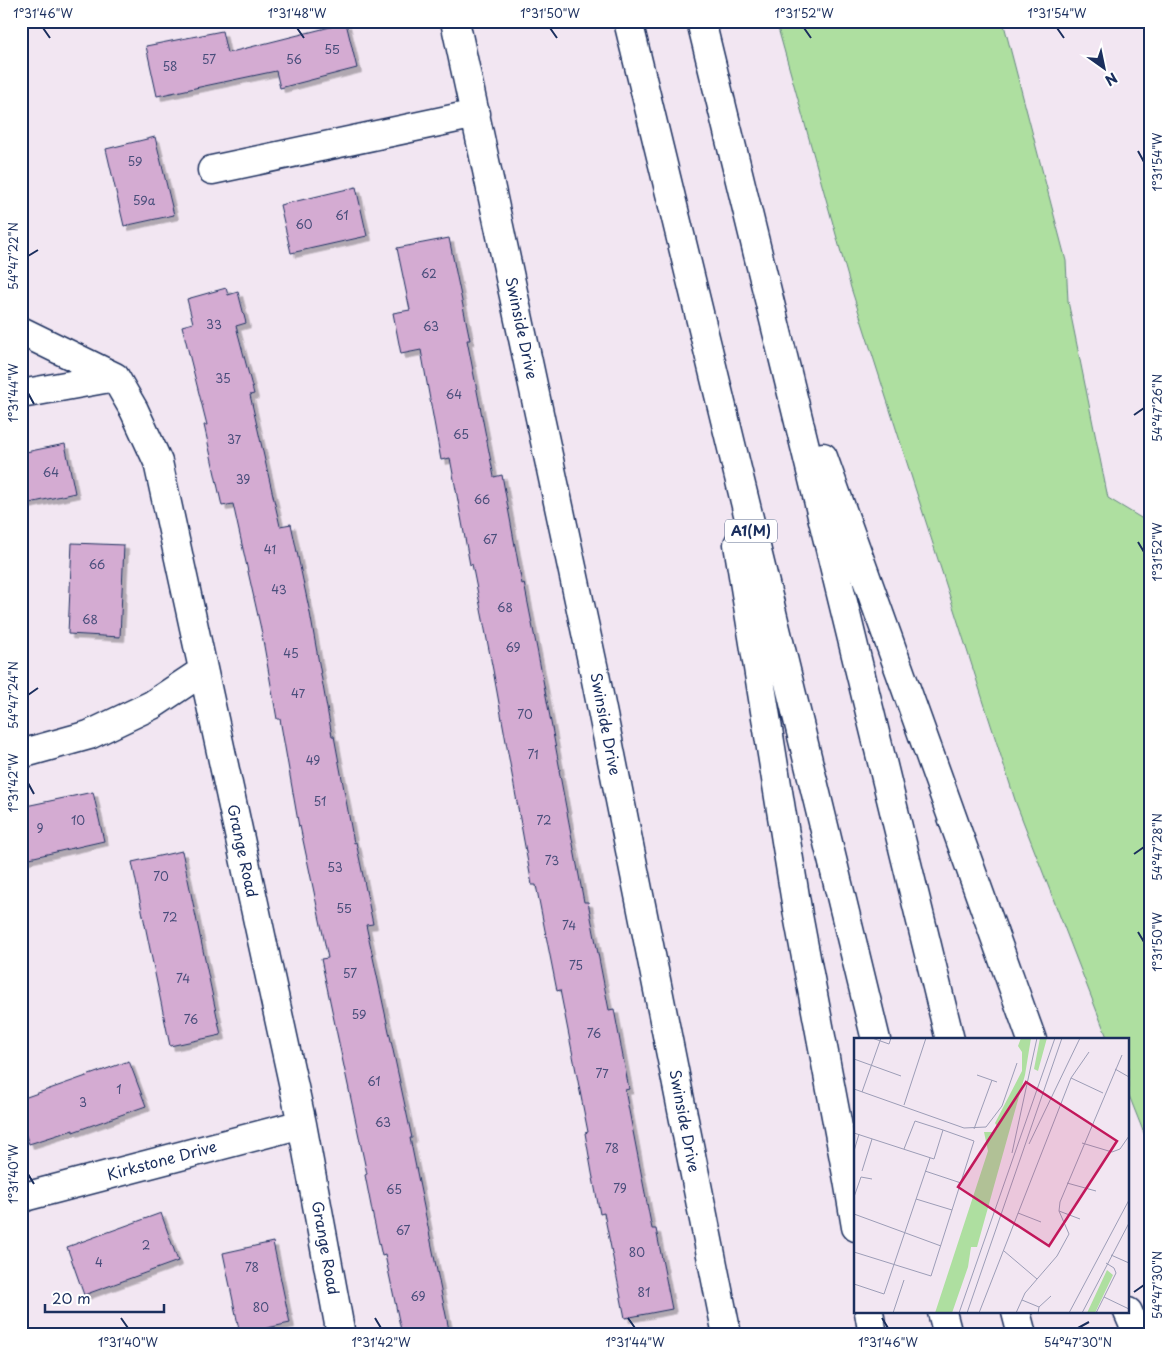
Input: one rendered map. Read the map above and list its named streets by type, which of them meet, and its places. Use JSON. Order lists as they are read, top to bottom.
{
  "streets": {
    "main road": [
      "Swinside Drive",
      "A1(M)",
      "Grange Road",
      "Kirkstone Drive"
    ]
  },
  "crossings": [
    ["Grange Road", "Kirkstone Drive"]
  ],
  "house_numbers": [
    "55",
    "57",
    "56",
    "58",
    "59",
    "59a",
    "61",
    "60",
    "62",
    "33",
    "63",
    "35",
    "64",
    "65",
    "37",
    "64",
    "39",
    "66",
    "67",
    "41",
    "66",
    "43",
    "68",
    "68",
    "69",
    "45",
    "47",
    "70",
    "71",
    "49",
    "51",
    "10",
    "72",
    "9",
    "73",
    "53",
    "70",
    "55",
    "72",
    "74",
    "75",
    "57",
    "74",
    "59",
    "76",
    "76",
    "77",
    "61",
    "1",
    "3",
    "63",
    "78",
    "79",
    "65",
    "67",
    "2",
    "80",
    "4",
    "78",
    "81",
    "69",
    "80"
  ],
  "scale_bar": "20 m",
  "north": "bottom right",
  "coordinates": [
    "1°31'46\"W",
    "1°31'48\"W",
    "1°31'50\"W",
    "1°31'52\"W",
    "1°31'54\"W",
    "54°47'22\"N",
    "1°31'44\"W",
    "54°47'26\"N",
    "54°47'24\"N",
    "1°31'42\"W",
    "54°47'28\"N",
    "1°31'40\"W",
    "54°47'30\"N"
  ]
}
